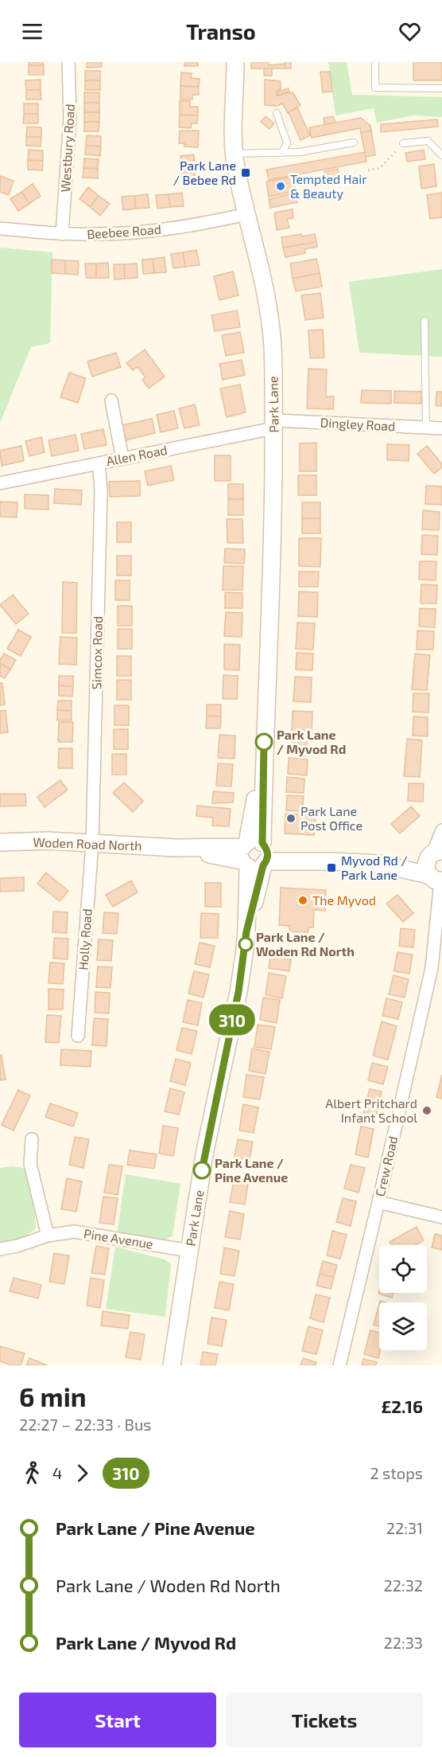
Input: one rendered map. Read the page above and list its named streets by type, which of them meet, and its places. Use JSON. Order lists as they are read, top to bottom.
{
  "streets": {
    "main road": ["Park Lane", "Woden Road North"],
    "street": [
      "Westbury Road",
      "Beebee Road",
      "Dingley Road",
      "Allen Road",
      "Simcox Road",
      "Holly Road",
      "Crew Road",
      "Pine Avenue"
    ]
  },
  "crossings": [
    ["Westbury Road", "Beebee Road"],
    ["Beebee Road", "Park Lane"],
    ["Park Lane", "Dingley Road"],
    ["Park Lane", "Allen Road"],
    ["Park Lane", "Woden Road North"],
    ["Park Lane", "Pine Avenue"],
    ["Dingley Road", "Allen Road"],
    ["Allen Road", "Simcox Road"],
    ["Simcox Road", "Woden Road North"],
    ["Simcox Road", "Holly Road"],
    ["Woden Road North", "Holly Road"]
  ],
  "places": {
    "transit": ["Park Lane / Bebee Rd", "Myvod Rd / Park Lane"],
    "other": [
      "Tempted Hair & Beauty",
      "Park Lane / Myvod Rd",
      "Park Lane Post Office",
      "The Myvod",
      "Park Lane / Woden Rd North",
      "Albert Pritchard Infant School",
      "Park Lane / Pine Avenue"
    ]
  },
  "lines": ["bus line 310"],
  "page": {
    "header": "Transo",
    "on_map": "310",
    "heading": ["6 min", "22:27 – 22:33 · Bus", "£2.16"],
    "legs": ["4", "310", "2 stops"],
    "list": [
      {
        "name": "Park Lane / Pine Avenue",
        "value": "22:31"
      },
      {
        "name": "Park Lane / Woden Rd North",
        "value": "22:32"
      },
      {
        "name": "Park Lane / Myvod Rd",
        "value": "22:33"
      }
    ],
    "buttons": ["Start", "Tickets"]
  }
}
